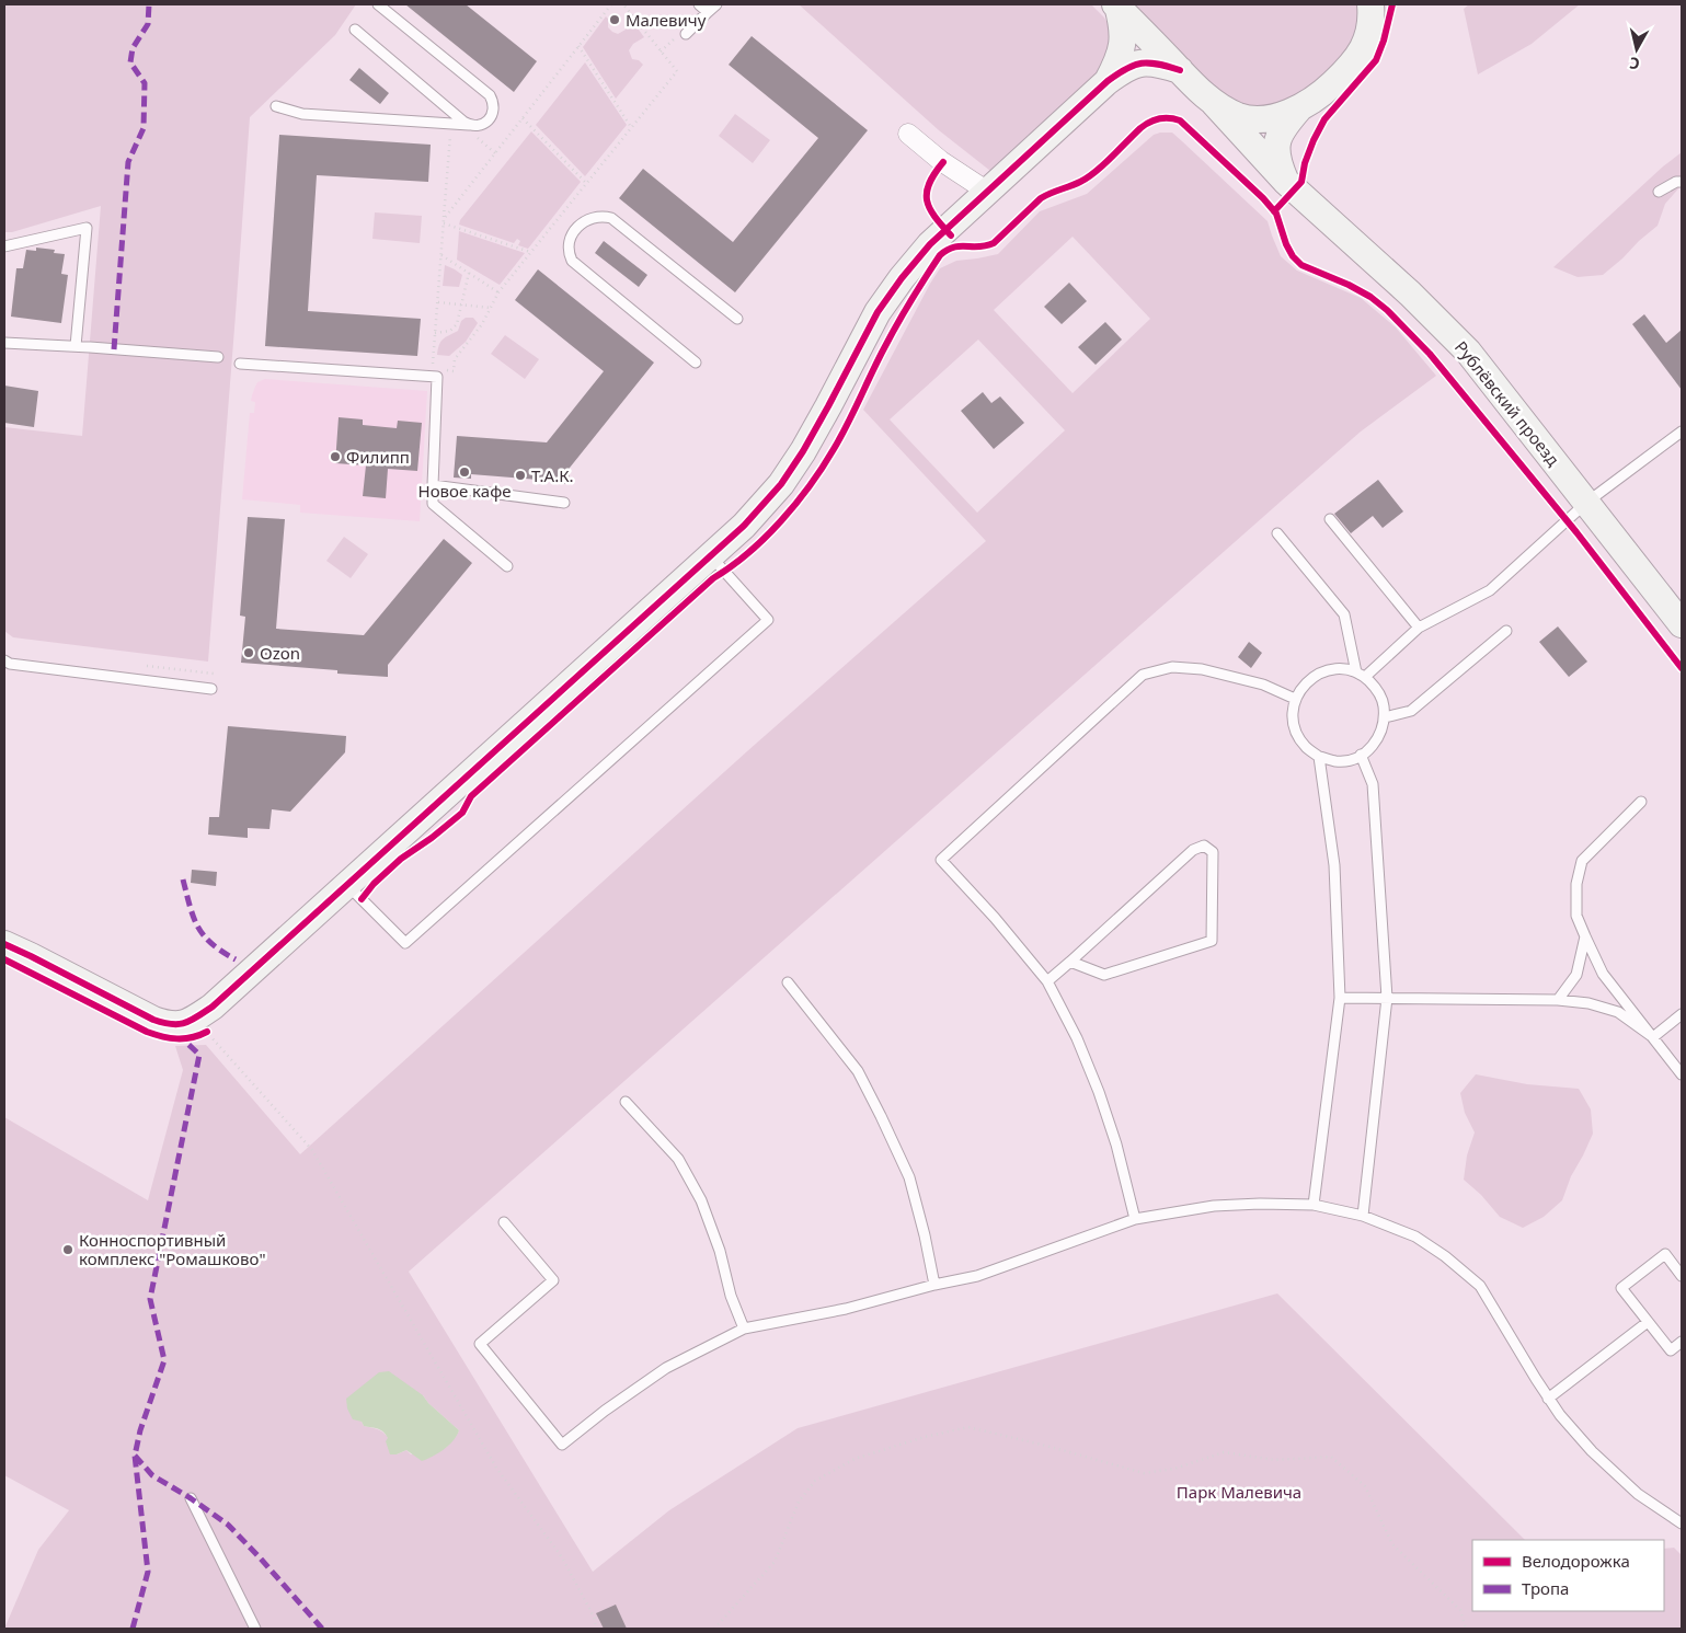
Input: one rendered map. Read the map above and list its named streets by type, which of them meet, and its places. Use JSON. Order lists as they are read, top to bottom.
{
  "streets": {
    "street": ["Рублёвский проезд"]
  },
  "parks": ["Парк Малевича"],
  "places": [
    "Малевичу",
    "Филипп",
    "Новое кафе",
    "Т.А.К.",
    "Ozon",
    "Конноспортивный комплекс \"Ромашково\""
  ],
  "legend": ["Велодорожка", "Тропа"],
  "north": "bottom"
}
